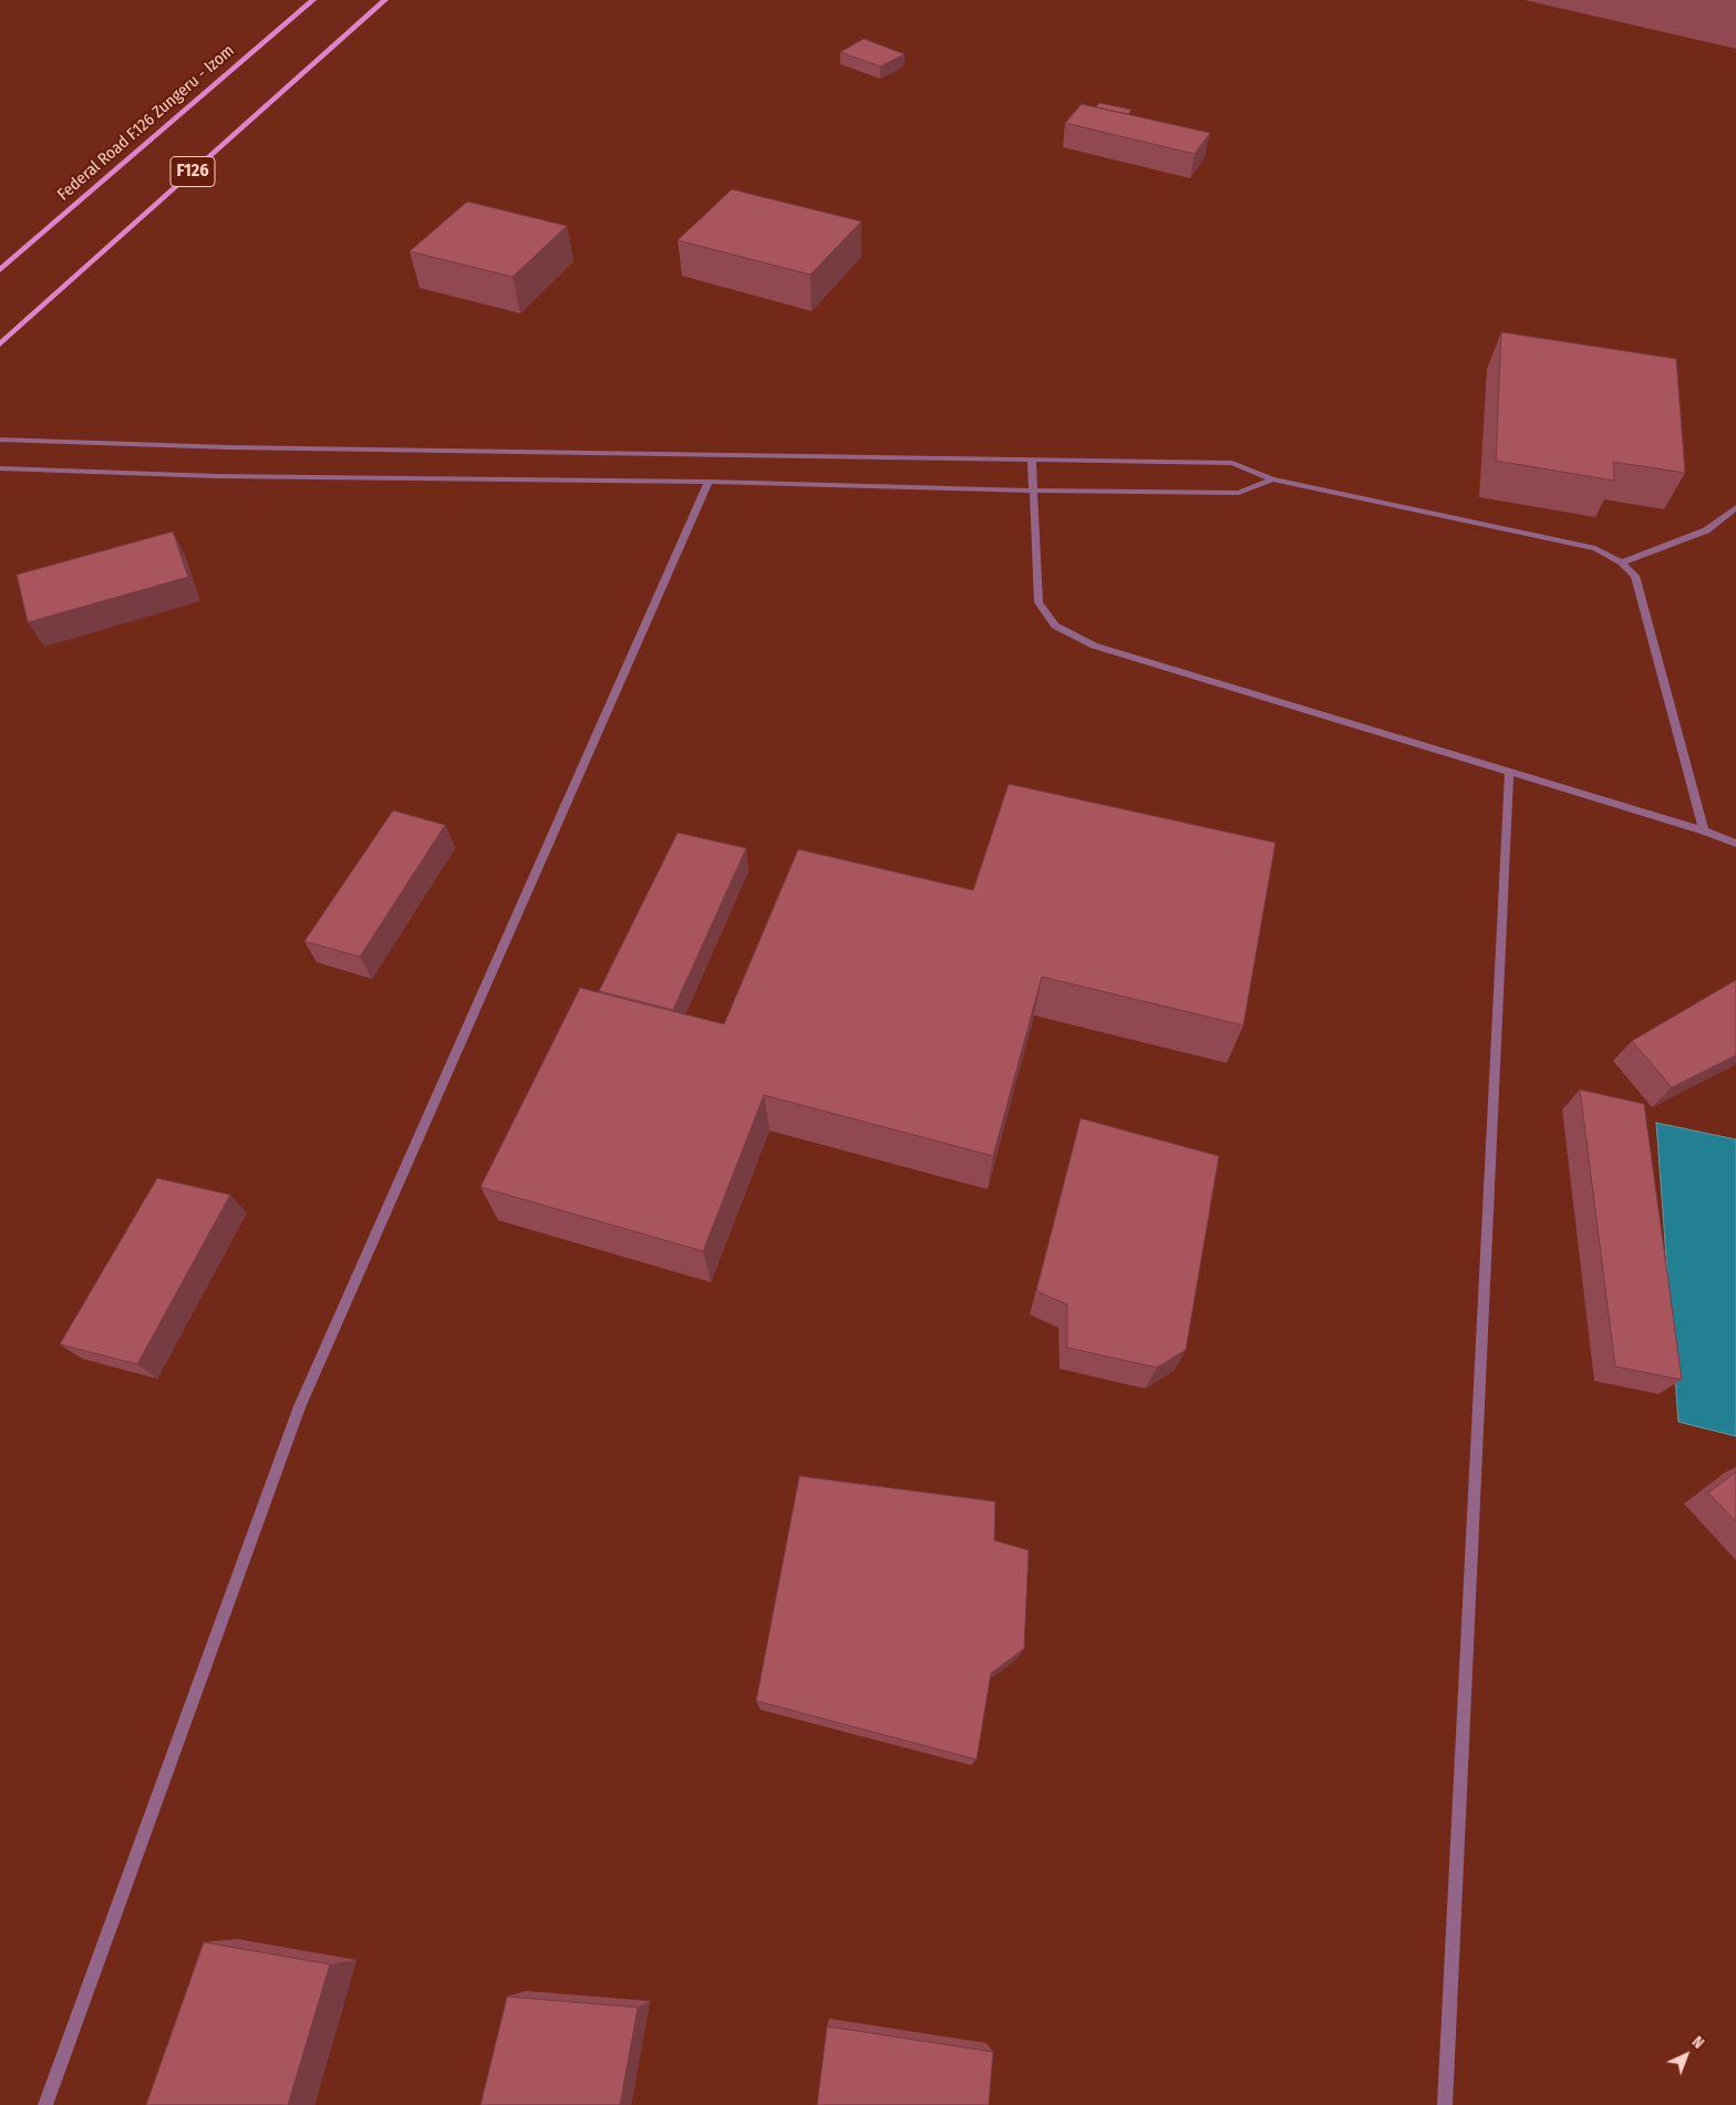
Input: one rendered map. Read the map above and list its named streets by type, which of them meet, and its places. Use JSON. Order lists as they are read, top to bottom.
{
  "streets": {
    "main road": ["Federal Road F.126 Zungeru - Izom", "F126"]
  },
  "north": "top right"
}
